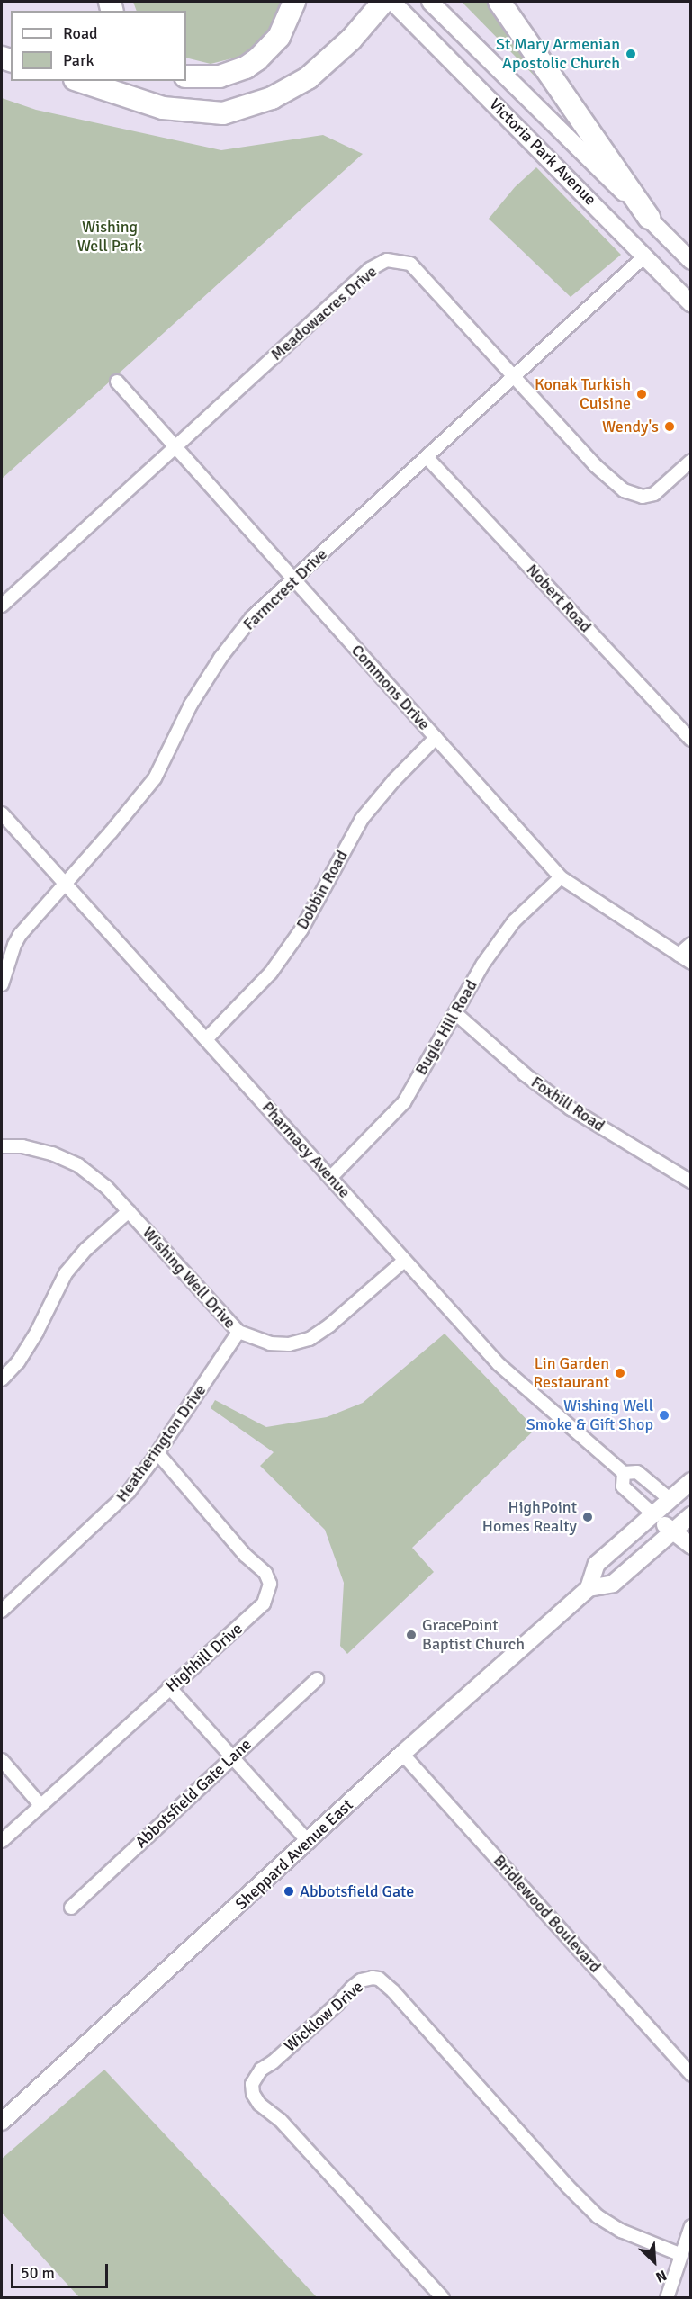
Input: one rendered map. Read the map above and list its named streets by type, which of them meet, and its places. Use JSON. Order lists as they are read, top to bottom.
{
  "streets": {
    "main road": ["Victoria Park Avenue", "Pharmacy Avenue", "Sheppard Avenue East"],
    "street": [
      "Meadowacres Drive",
      "Farmcrest Drive",
      "Nobert Road",
      "Commons Drive",
      "Dobbin Road",
      "Bugle Hill Road",
      "Foxhill Road",
      "Wishing Well Drive",
      "Heatherington Drive",
      "Highhill Drive",
      "Abbotsfield Gate Lane",
      "Bridlewood Boulevard",
      "Wicklow Drive"
    ]
  },
  "crossings": [
    ["Victoria Park Avenue", "Farmcrest Drive"],
    ["Meadowacres Drive", "Farmcrest Drive"],
    ["Meadowacres Drive", "Commons Drive"],
    ["Farmcrest Drive", "Nobert Road"],
    ["Farmcrest Drive", "Commons Drive"],
    ["Farmcrest Drive", "Pharmacy Avenue"],
    ["Commons Drive", "Dobbin Road"],
    ["Commons Drive", "Bugle Hill Road"],
    ["Dobbin Road", "Pharmacy Avenue"],
    ["Bugle Hill Road", "Foxhill Road"],
    ["Bugle Hill Road", "Pharmacy Avenue"],
    ["Pharmacy Avenue", "Wishing Well Drive"],
    ["Pharmacy Avenue", "Sheppard Avenue East"],
    ["Wishing Well Drive", "Heatherington Drive"],
    ["Heatherington Drive", "Highhill Drive"],
    ["Sheppard Avenue East", "Bridlewood Boulevard"]
  ],
  "parks": ["Wishing Well Park"],
  "places": [
    "St Mary Armenian Apostolic Church",
    "Konak Turkish Cuisine",
    "Wendy's",
    "Lin Garden Restaurant",
    "Wishing Well Smoke & Gift Shop",
    "HighPoint Homes Realty",
    "GracePoint Baptist Church",
    "Abbotsfield Gate"
  ],
  "legend": ["Road", "Park"],
  "scale_bar": "50 m",
  "north": "bottom right"
}
